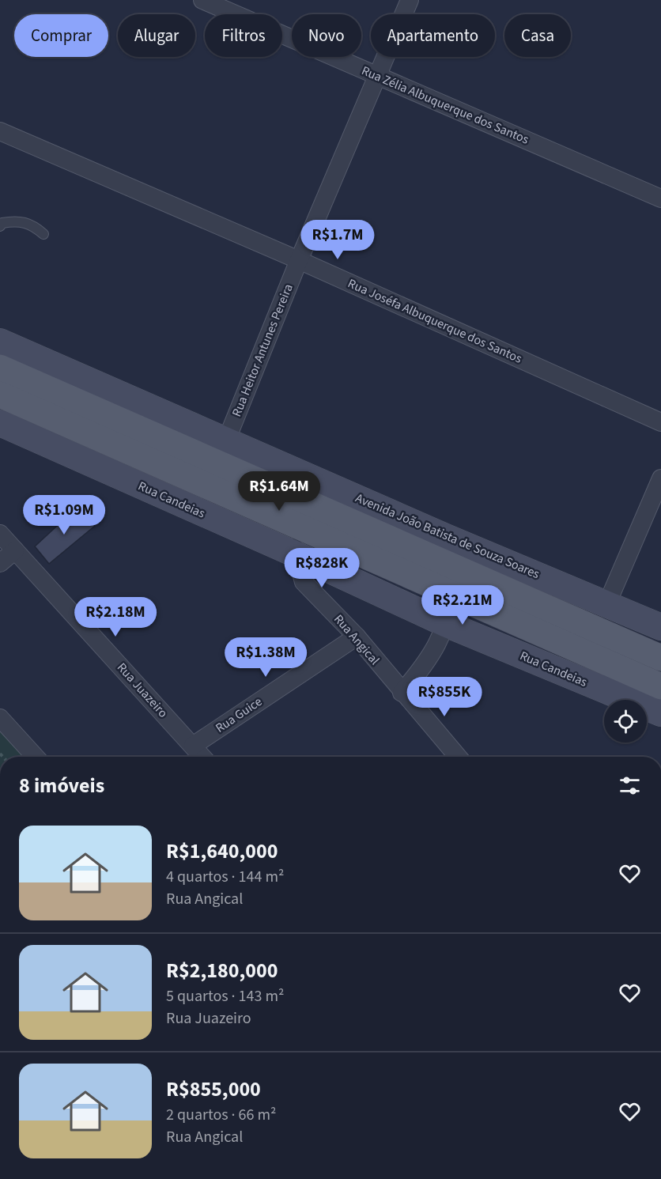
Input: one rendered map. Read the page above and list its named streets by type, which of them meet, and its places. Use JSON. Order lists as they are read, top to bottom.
{
  "streets": {
    "main road": ["Rua Candeias", "Avenida João Batista de Souza Soares"],
    "street": [
      "Rua Zélia Albuquerque dos Santos",
      "Rua Joséfa Albuquerque dos Santos",
      "Rua Heitor Antunes Pereira",
      "Rua Angical",
      "Rua Juazeiro",
      "Rua Guice"
    ]
  },
  "crossings": [
    ["Rua Zélia Albuquerque dos Santos", "Rua Heitor Antunes Pereira"],
    ["Rua Joséfa Albuquerque dos Santos", "Rua Heitor Antunes Pereira"],
    ["Rua Heitor Antunes Pereira", "Avenida João Batista de Souza Soares"],
    ["Rua Candeias", "Rua Angical"],
    ["Avenida João Batista de Souza Soares", "Rua Angical"],
    ["Rua Angical", "Rua Guice"],
    ["Rua Juazeiro", "Rua Guice"]
  ],
  "page": {
    "chip": [
      "Comprar",
      "Alugar",
      "Filtros",
      "Novo",
      "Apartamento",
      "Casa"
    ],
    "price": [
      "R$1.7M",
      "R$1.64M",
      "R$1.09M",
      "R$828K",
      "R$2.21M",
      "R$2.18M",
      "R$1.38M",
      "R$855K"
    ],
    "heading": "8 imóveis",
    "list": [
      {
        "name": "R$1,640,000",
        "note": "4 quartos · 144 m² · Rua Angical"
      },
      {
        "name": "R$2,180,000",
        "note": "5 quartos · 143 m² · Rua Juazeiro"
      },
      {
        "name": "R$855,000",
        "note": "2 quartos · 66 m² · Rua Angical"
      }
    ]
  }
}
